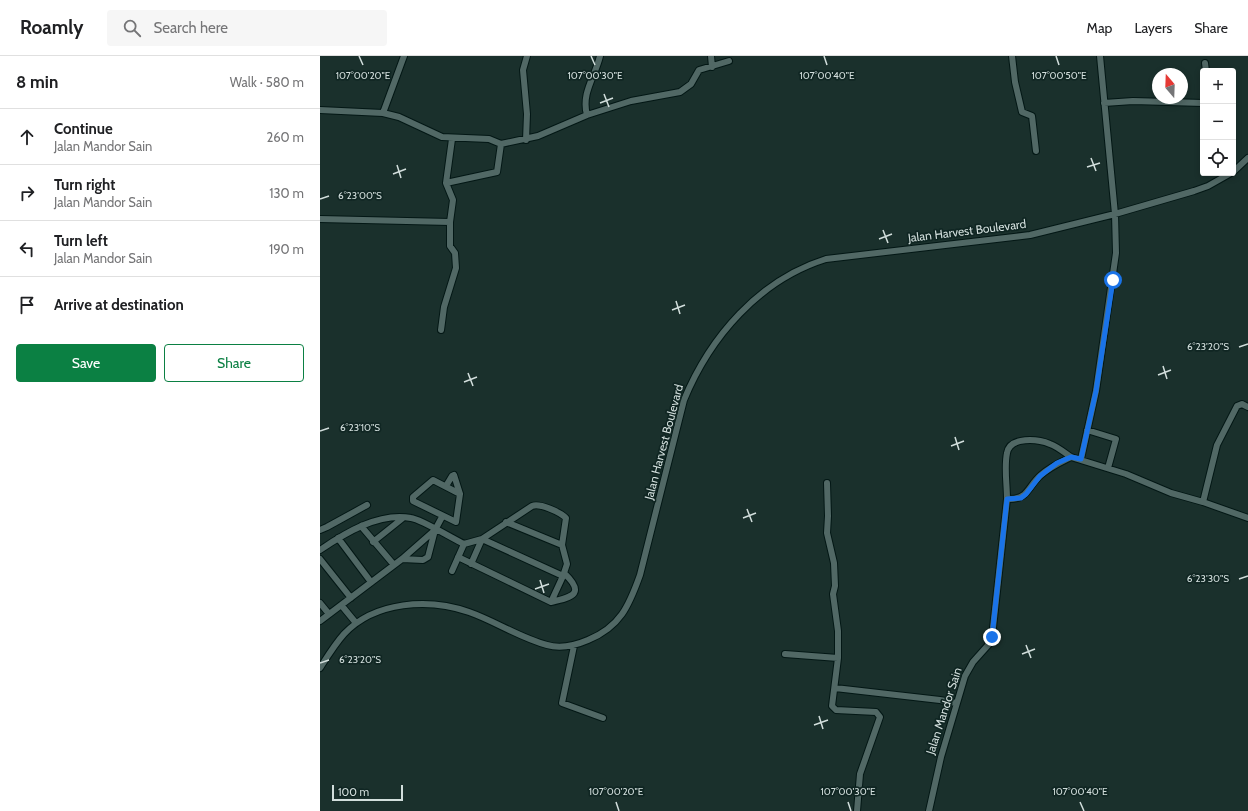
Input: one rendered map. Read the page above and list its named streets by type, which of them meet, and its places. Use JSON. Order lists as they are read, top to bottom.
{
  "streets": {
    "street": ["Jalan Harvest Boulevard", "Jalan Mandor Sain"]
  },
  "scale_bar": "100 m",
  "north": "top",
  "page": {
    "header": "Roamly",
    "search": "Search here",
    "nav": ["Map", "Layers", "Share"],
    "heading": ["8 min", "Walk · 580 m"],
    "map_buttons": ["+", "−"],
    "list": [
      ["Continue", "Jalan Mandor Sain", "260 m"],
      ["Turn right", "Jalan Mandor Sain", "130 m"],
      ["Turn left", "Jalan Mandor Sain", "190 m"],
      "Arrive at destination"
    ],
    "buttons": ["Save", "Share"],
    "scale": "100 m"
  },
  "coordinates": [
    "107°00'50\"E",
    "107°00'20\"E",
    "107°00'30\"E",
    "107°00'40\"E",
    "6°23'00\"S",
    "6°23'20\"S",
    "6°23'10\"S",
    "6°23'30\"S"
  ]
}
